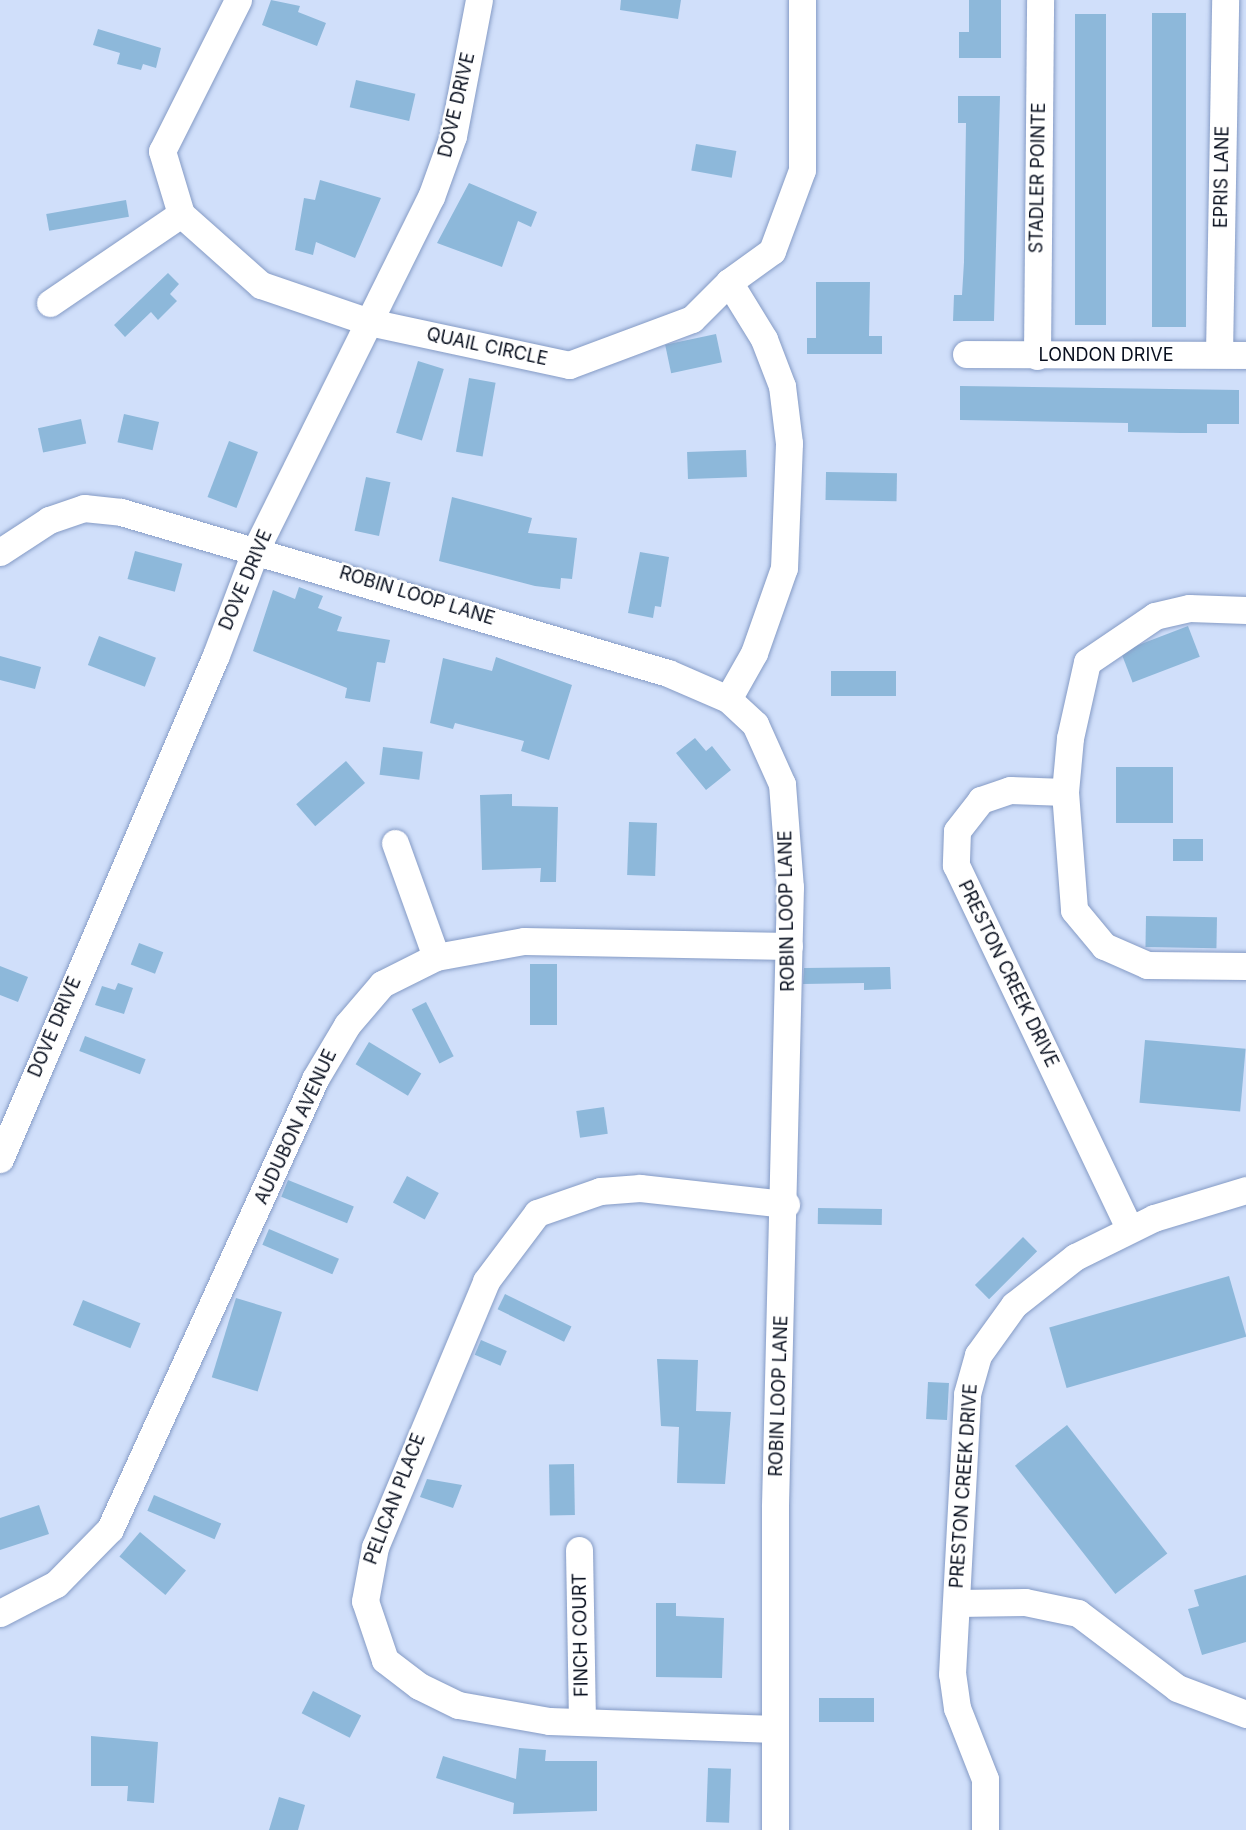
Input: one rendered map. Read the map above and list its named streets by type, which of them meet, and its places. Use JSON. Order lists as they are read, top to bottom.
{
  "streets": {
    "street": [
      "DOVE DRIVE",
      "EPRIS LANE",
      "STADLER POINTE",
      "QUAIL CIRCLE",
      "LONDON DRIVE",
      "ROBIN LOOP LANE",
      "PRESTON CREEK DRIVE",
      "AUDUBON AVENUE",
      "PELICAN PLACE",
      "FINCH COURT"
    ]
  },
  "crossings": [
    ["DOVE DRIVE", "QUAIL CIRCLE"],
    ["DOVE DRIVE", "ROBIN LOOP LANE"],
    ["EPRIS LANE", "LONDON DRIVE"],
    ["STADLER POINTE", "LONDON DRIVE"],
    ["ROBIN LOOP LANE", "AUDUBON AVENUE"],
    ["ROBIN LOOP LANE", "PELICAN PLACE"],
    ["PELICAN PLACE", "FINCH COURT"]
  ]
}
